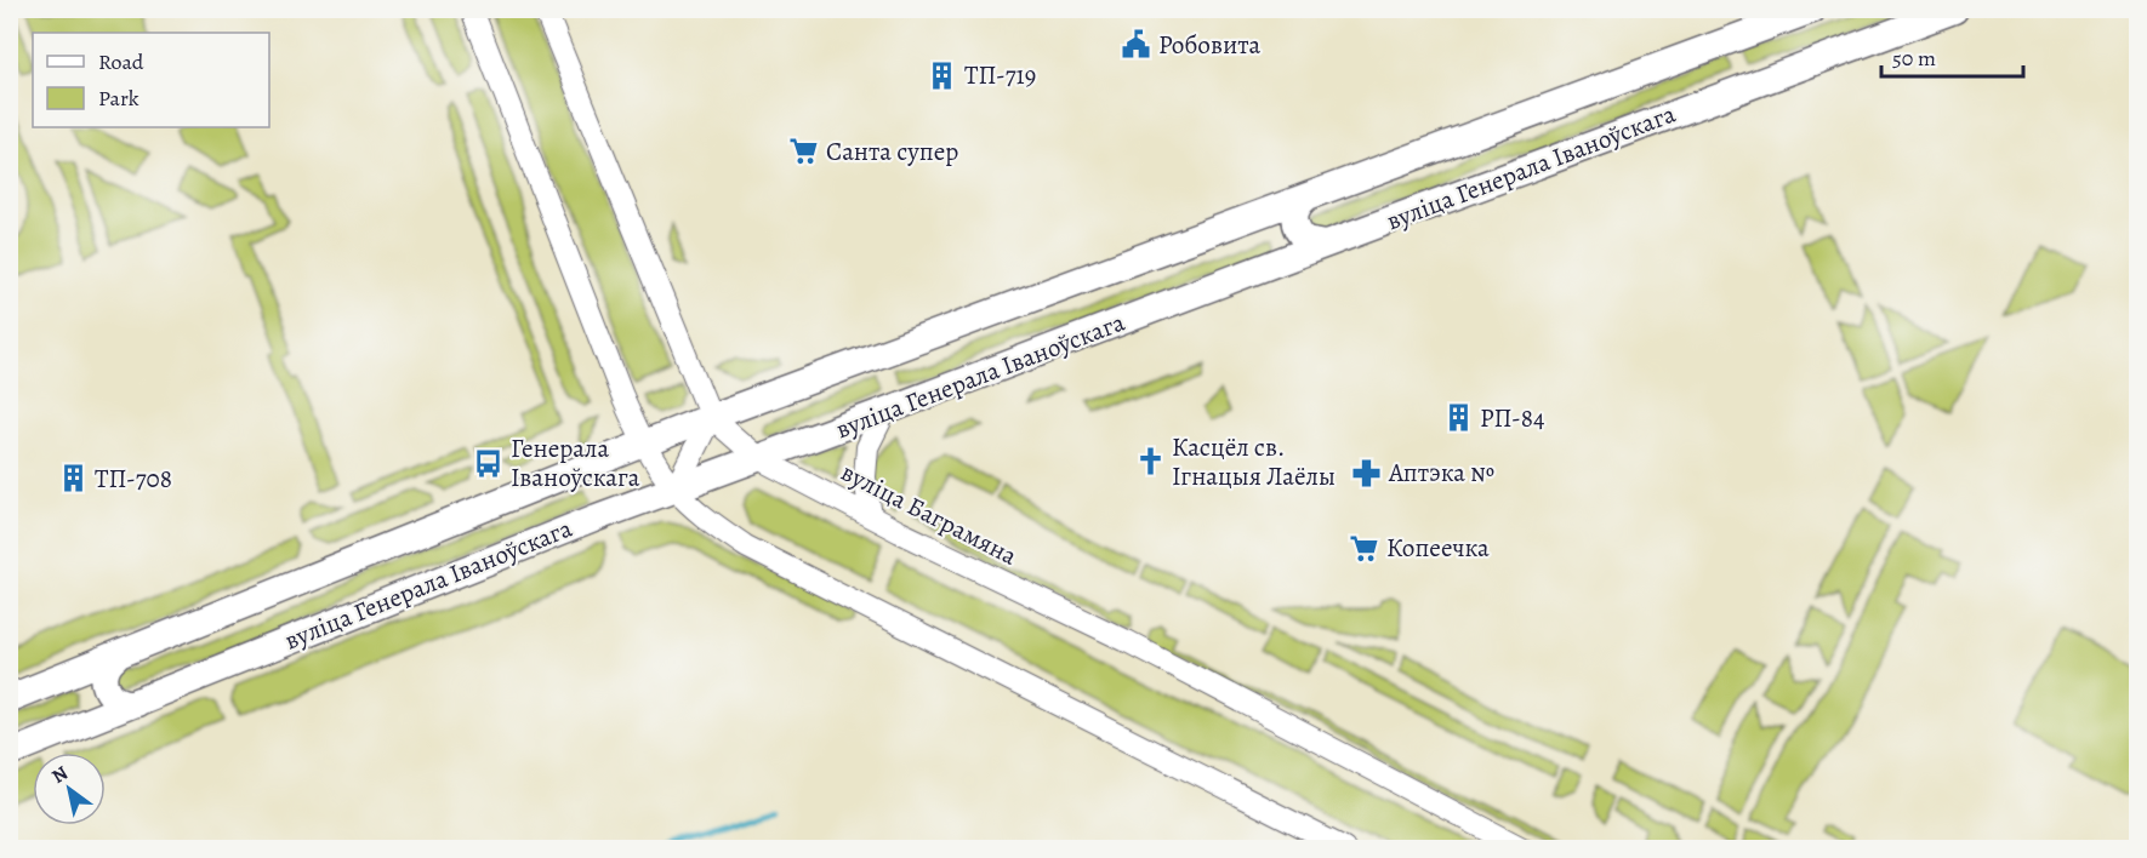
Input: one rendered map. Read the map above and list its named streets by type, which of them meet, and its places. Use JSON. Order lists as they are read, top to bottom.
{
  "streets": {
    "main road": ["вуліца Генерала Іваноўскага"],
    "street": ["вуліца Баграмяна"]
  },
  "crossings": [
    ["вуліца Генерала Іваноўскага", "вуліца Баграмяна"]
  ],
  "places": {
    "public building": ["Робовита"],
    "building": ["ТП-719", "РП-84", "ТП-708"],
    "supermarket": ["Санта супер", "Копеечка"],
    "church": ["Касцёл св. Ігнацыя Лаёлы"],
    "bus stop": ["Генерала Іваноўскага"],
    "pharmacy": ["Аптэка №"]
  },
  "legend": ["Road", "Park"],
  "scale_bar": "50 m",
  "north": "top left"
}
